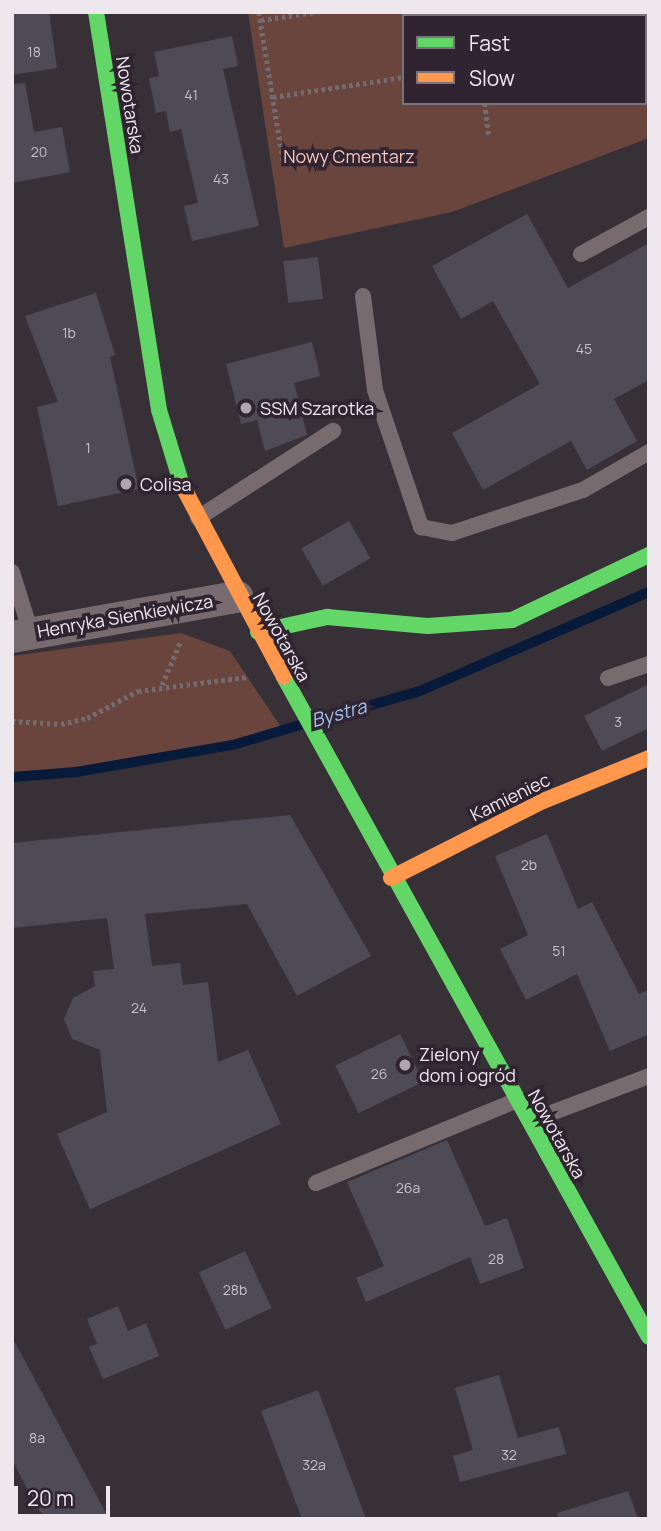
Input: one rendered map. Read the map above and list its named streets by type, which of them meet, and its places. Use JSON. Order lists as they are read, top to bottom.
{
  "streets": {
    "main road": ["Nowotarska", "Kamieniec"],
    "street": ["Henryka Sienkiewicza"]
  },
  "crossings": [
    ["Nowotarska", "Henryka Sienkiewicza"],
    ["Nowotarska", "Kamieniec"]
  ],
  "water": ["Bystra"],
  "parks": ["Nowy Cmentarz"],
  "places": ["SSM Szarotka", "Colisa", "Zielony dom i ogród"],
  "house_numbers": [
    "18",
    "41",
    "20",
    "43",
    "1b",
    "45",
    "1",
    "3",
    "2b",
    "51",
    "24",
    "26",
    "26a",
    "28",
    "28b",
    "8a",
    "32",
    "32a"
  ],
  "legend": ["Fast", "Slow"],
  "scale_bar": "20 m"
}
